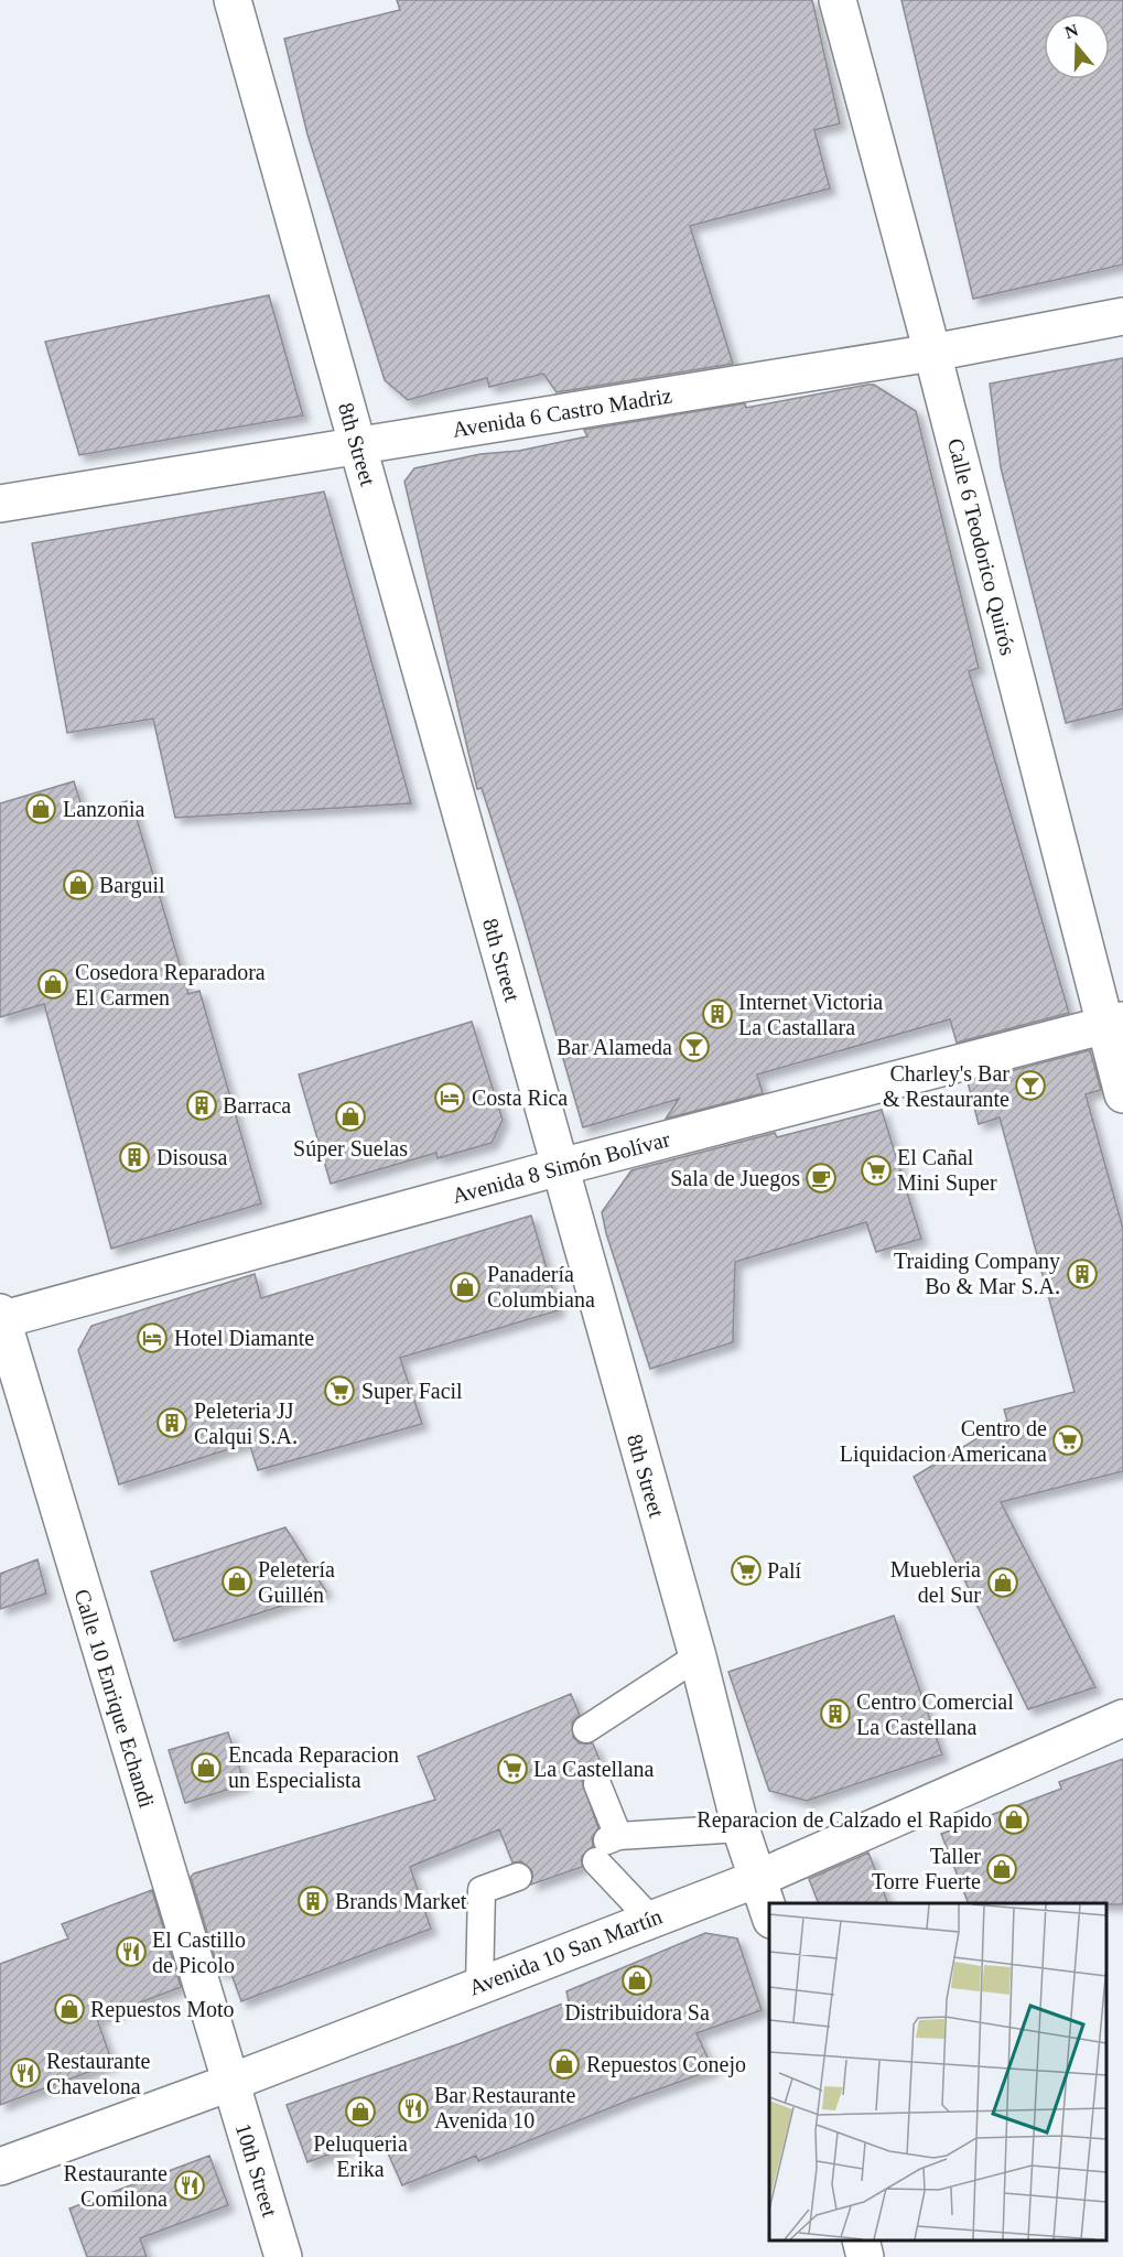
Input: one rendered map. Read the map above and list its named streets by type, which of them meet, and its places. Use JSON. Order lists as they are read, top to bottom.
{
  "streets": {
    "street": [
      "Avenida 6 Castro Madriz",
      "8th Street",
      "Calle 6 Teodorico Quirós",
      "Avenida 8 Simón Bolívar",
      "Calle 10 Enrique Echandi",
      "Avenida 10 San Martín",
      "10th Street"
    ]
  },
  "crossings": [
    ["Avenida 6 Castro Madriz", "8th Street"],
    ["Avenida 6 Castro Madriz", "Calle 6 Teodorico Quirós"],
    ["8th Street", "Avenida 8 Simón Bolívar"],
    ["8th Street", "Avenida 10 San Martín"],
    ["Calle 6 Teodorico Quirós", "Avenida 8 Simón Bolívar"],
    ["Avenida 8 Simón Bolívar", "Calle 10 Enrique Echandi"],
    ["Calle 10 Enrique Echandi", "Avenida 10 San Martín"],
    ["Calle 10 Enrique Echandi", "10th Street"],
    ["Avenida 10 San Martín", "10th Street"]
  ],
  "places": {
    "shop": [
      "Lanzonia",
      "Barguil",
      "Cosedora Reparadora El Carmen",
      "Súper Suelas",
      "Panadería Columbiana",
      "Peletería Guillén",
      "Muebleria del Sur",
      "Encada Reparacion un Especialista",
      "Reparacion de Calzado el Rapido",
      "Taller Torre Fuerte",
      "Distribuidora Sa",
      "Repuestos Moto",
      "Repuestos Conejo",
      "Peluqueria Erika"
    ],
    "building": [
      "Internet Victoria La Castallara",
      "Barraca",
      "Disousa",
      "Traiding Company Bo & Mar S.A.",
      "Peleteria JJ Calqui S.A.",
      "Centro Comercial La Castellana",
      "Brands Market"
    ],
    "bar": ["Bar Alameda", "Charley's Bar & Restaurante"],
    "hotel": ["Costa Rica", "Hotel Diamante"],
    "supermarket": [
      "El Cañal Mini Super",
      "Super Facil",
      "Centro de Liquidacion Americana",
      "Palí",
      "La Castellana"
    ],
    "cafe": ["Sala de Juegos"],
    "restaurant": [
      "El Castillo de Picolo",
      "Restaurante Chavelona",
      "Bar Restaurante Avenida 10",
      "Restaurante Comilona"
    ]
  },
  "north": "top"
}
